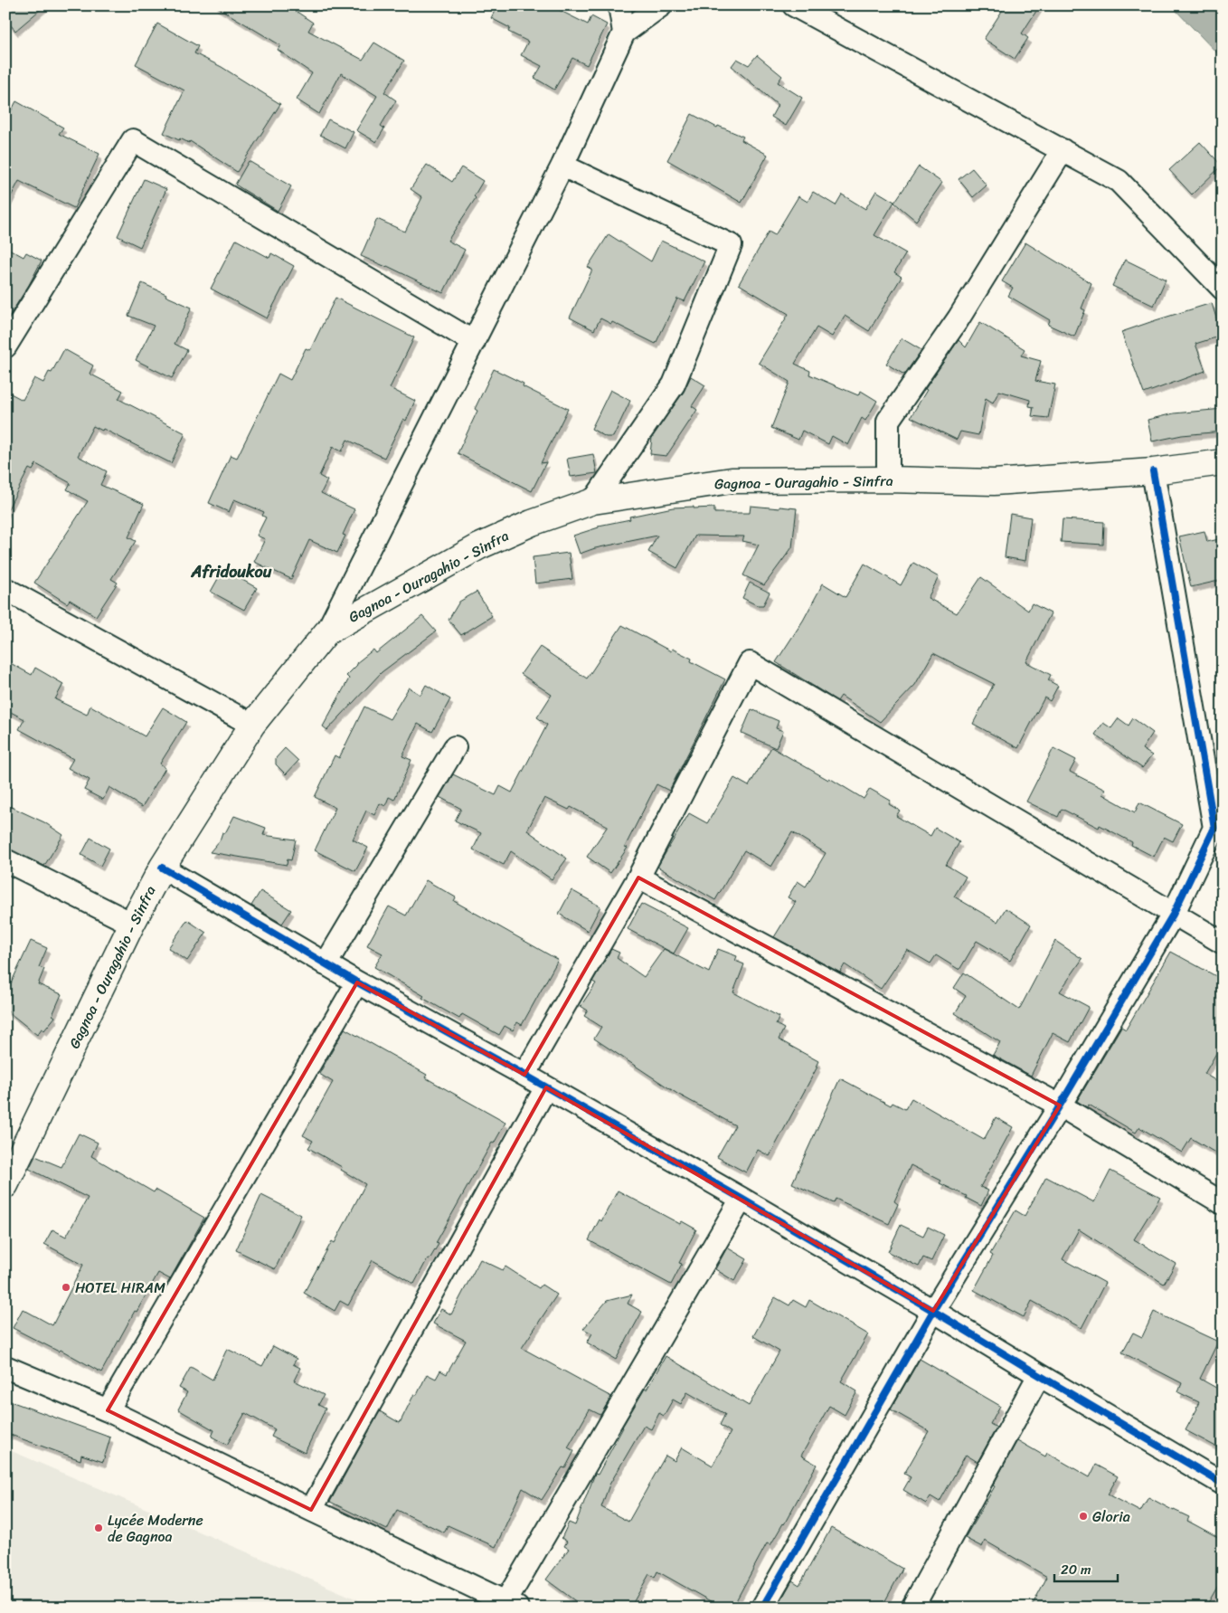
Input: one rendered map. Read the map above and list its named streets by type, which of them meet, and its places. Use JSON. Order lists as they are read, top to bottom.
{
  "streets": {
    "main road": ["Gagnoa - Ouragahio - Sinfra"]
  },
  "districts": ["Afridoukou"],
  "places": ["HOTEL HIRAM", "Gloria", "Lycée Moderne de Gagnoa"],
  "scale_bar": "20 m"
}
